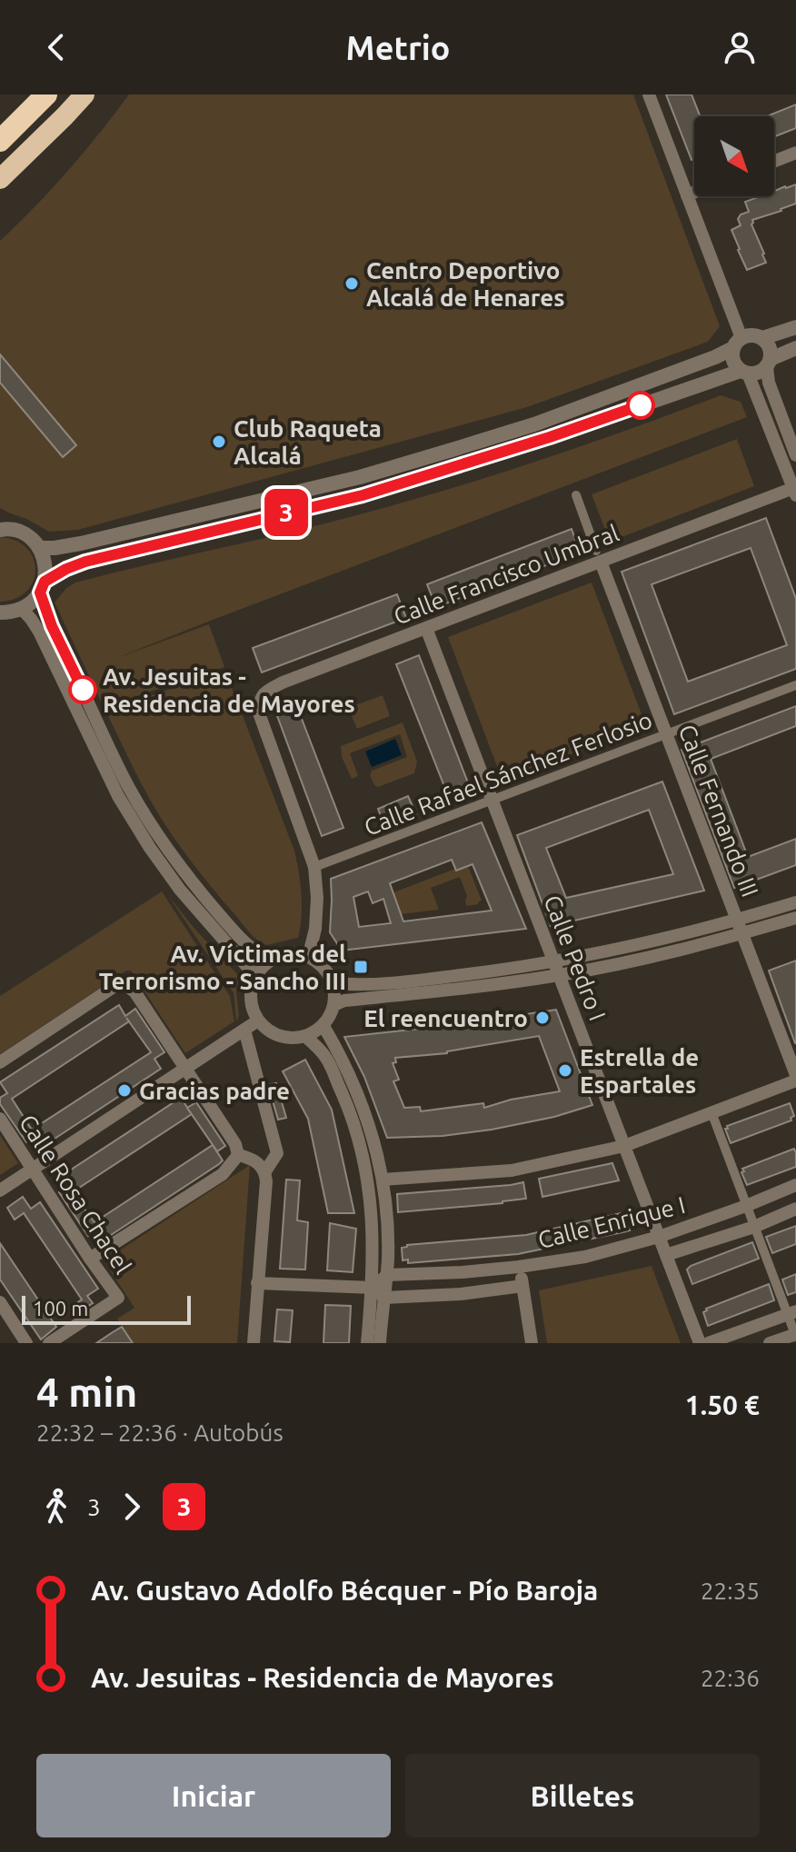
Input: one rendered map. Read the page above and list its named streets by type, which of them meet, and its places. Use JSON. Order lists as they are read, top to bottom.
{
  "streets": {
    "street": [
      "Calle Francisco Umbral",
      "Calle Rafael Sánchez Ferlosio",
      "Calle Fernando III",
      "Calle Pedro I",
      "Calle Rosa Chacel",
      "Calle Enrique I"
    ]
  },
  "crossings": [
    ["Calle Francisco Umbral", "Calle Rafael Sánchez Ferlosio"],
    ["Calle Francisco Umbral", "Calle Fernando III"],
    ["Calle Francisco Umbral", "Calle Pedro I"],
    ["Calle Rafael Sánchez Ferlosio", "Calle Fernando III"],
    ["Calle Rafael Sánchez Ferlosio", "Calle Pedro I"],
    ["Calle Pedro I", "Calle Enrique I"]
  ],
  "places": {
    "other": [
      "Centro Deportivo Alcalá de Henares",
      "Club Raqueta Alcalá",
      "Av. Jesuitas - Residencia de Mayores",
      "El reencuentro",
      "Estrella de Espartales",
      "Gracias padre"
    ],
    "transit": ["Av. Víctimas del Terrorismo - Sancho III"]
  },
  "lines": ["bus line 3"],
  "scale_bar": "100 m",
  "north": "bottom right",
  "page": {
    "header": "Metrio",
    "on_map": "3",
    "scale": "100 m",
    "heading": ["4 min", "22:32 – 22:36 · Autobús", "1.50 €"],
    "legs": ["3", "3"],
    "list": [
      {
        "name": "Av. Gustavo Adolfo Bécquer - Pío Baroja",
        "value": "22:35"
      },
      {
        "name": "Av. Jesuitas - Residencia de Mayores",
        "value": "22:36"
      }
    ],
    "buttons": ["Iniciar", "Billetes"]
  }
}
